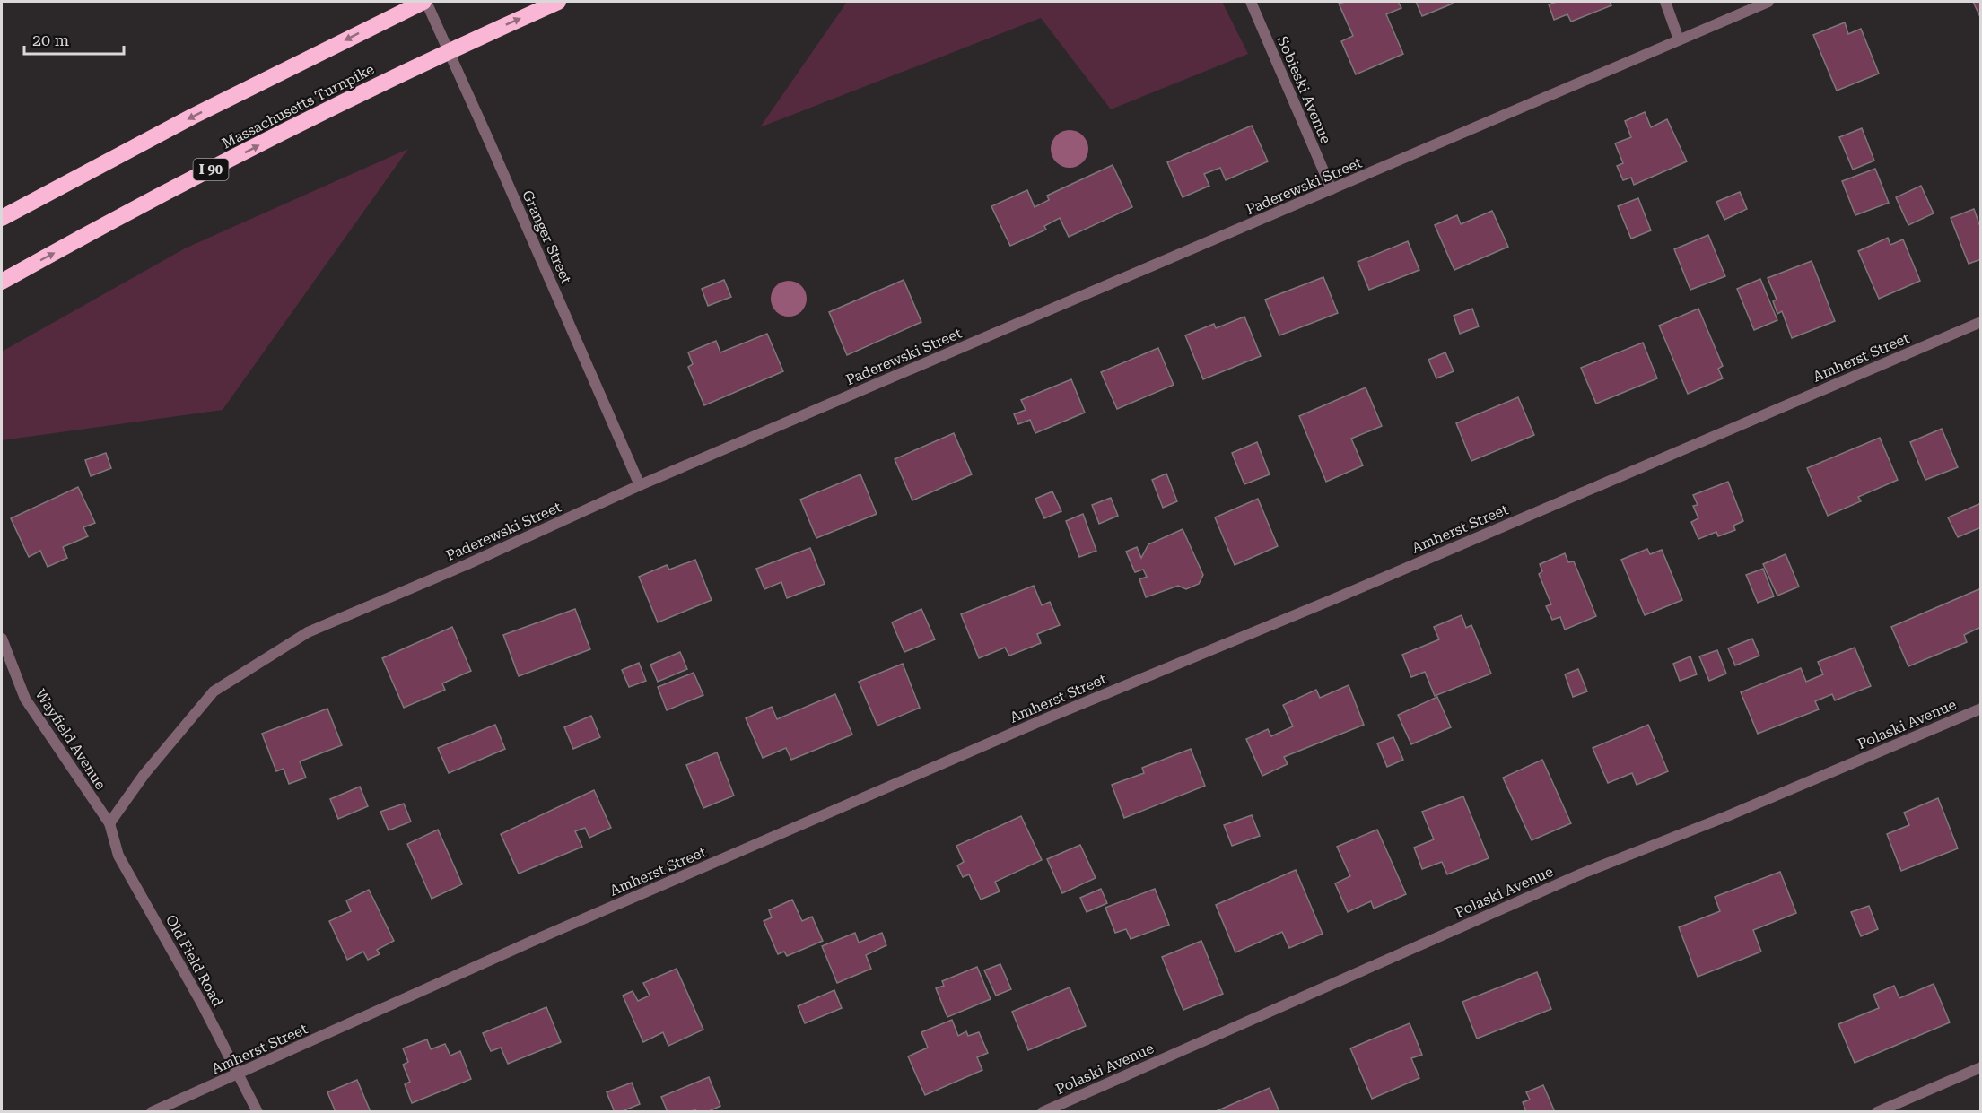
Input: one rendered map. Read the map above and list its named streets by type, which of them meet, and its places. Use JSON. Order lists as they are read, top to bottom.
{
  "streets": {
    "highway": ["Massachusetts Turnpike", "I 90"],
    "street": [
      "Sobieski Avenue",
      "Paderewski Street",
      "Granger Street",
      "Amherst Street",
      "Polaski Avenue",
      "Wayfield Avenue",
      "Old Field Road"
    ]
  },
  "crossings": [
    ["Sobieski Avenue", "Paderewski Street"],
    ["Paderewski Street", "Granger Street"],
    ["Paderewski Street", "Wayfield Avenue"],
    ["Paderewski Street", "Old Field Road"],
    ["Amherst Street", "Old Field Road"],
    ["Wayfield Avenue", "Old Field Road"]
  ],
  "scale_bar": "20 m"
}
